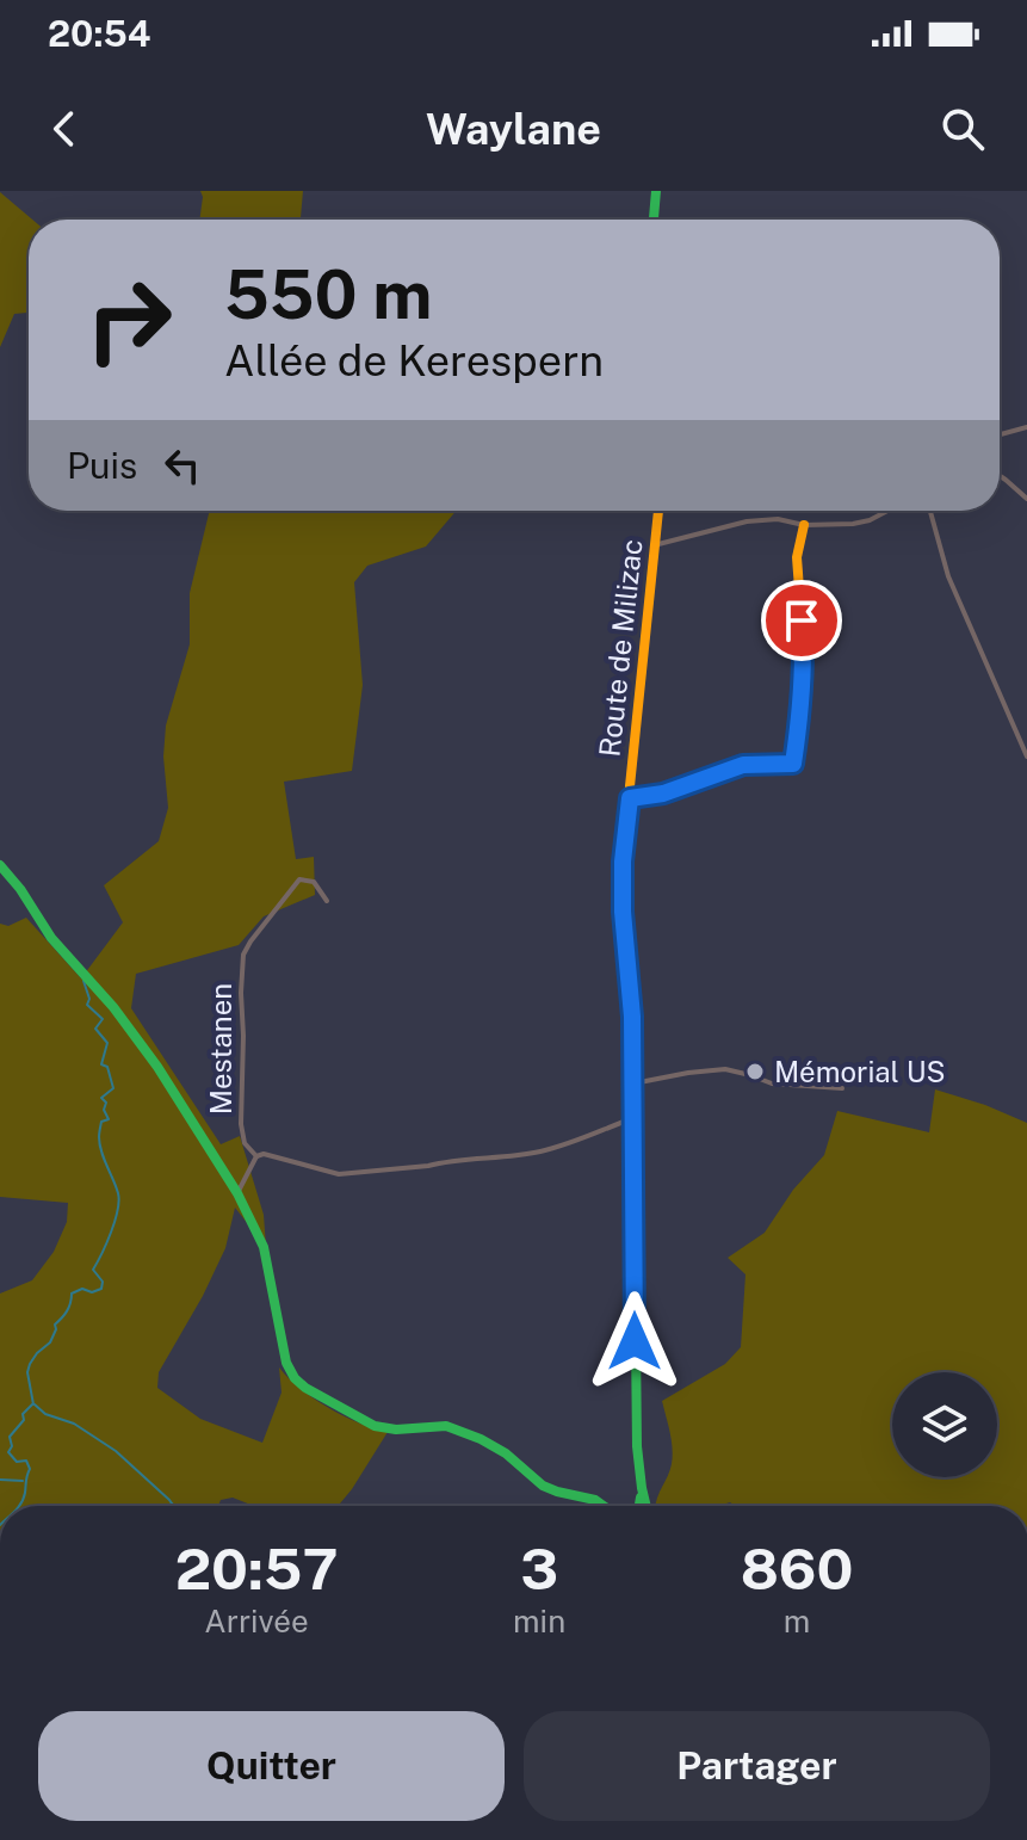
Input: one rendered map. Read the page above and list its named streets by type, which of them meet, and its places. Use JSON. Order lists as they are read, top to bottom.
{
  "streets": {
    "street": ["Route de Milizac", "Mestanen"]
  },
  "places": ["Mémorial US"],
  "page": {
    "status": "20:54",
    "header": "Waylane",
    "turn": ["550 m", "Allée de Kerespern"],
    "then": "Puis",
    "eta": [
      "20:57",
      "Arrivée",
      "3",
      "min",
      "860",
      "m"
    ],
    "buttons": ["Quitter", "Partager"]
  }
}
